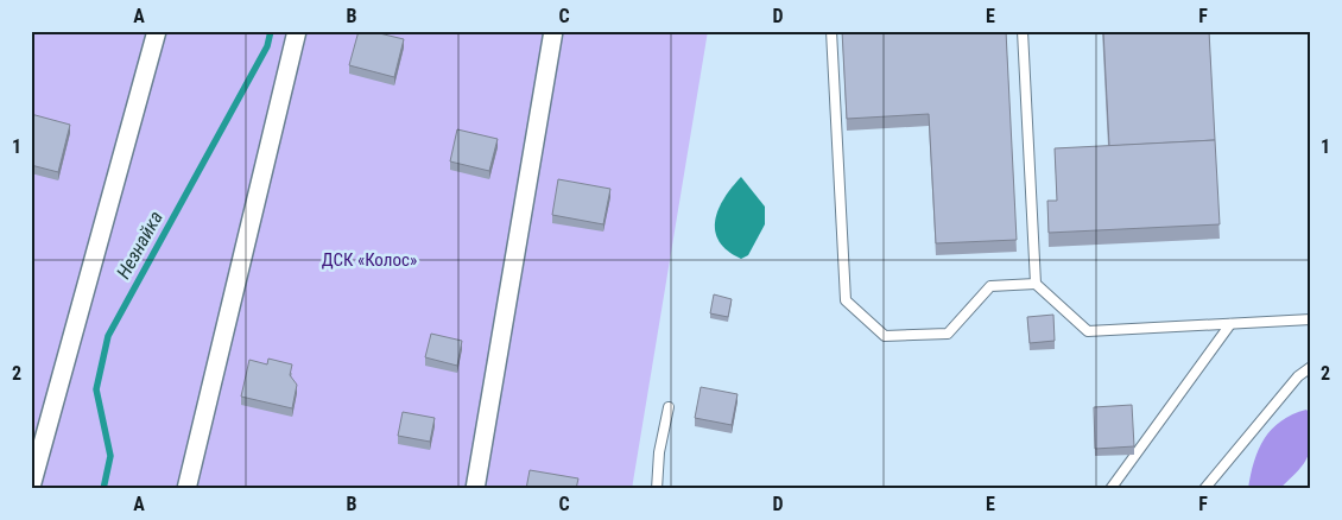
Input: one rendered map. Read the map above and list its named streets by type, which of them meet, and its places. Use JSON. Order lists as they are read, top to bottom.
{
  "water": ["Незнайка"],
  "parks": ["ДСК «Колос»"],
  "grid": {
    "columns": [
      "A",
      "B",
      "C",
      "D",
      "E",
      "F"
    ],
    "rows": ["1", "2"]
  }
}
